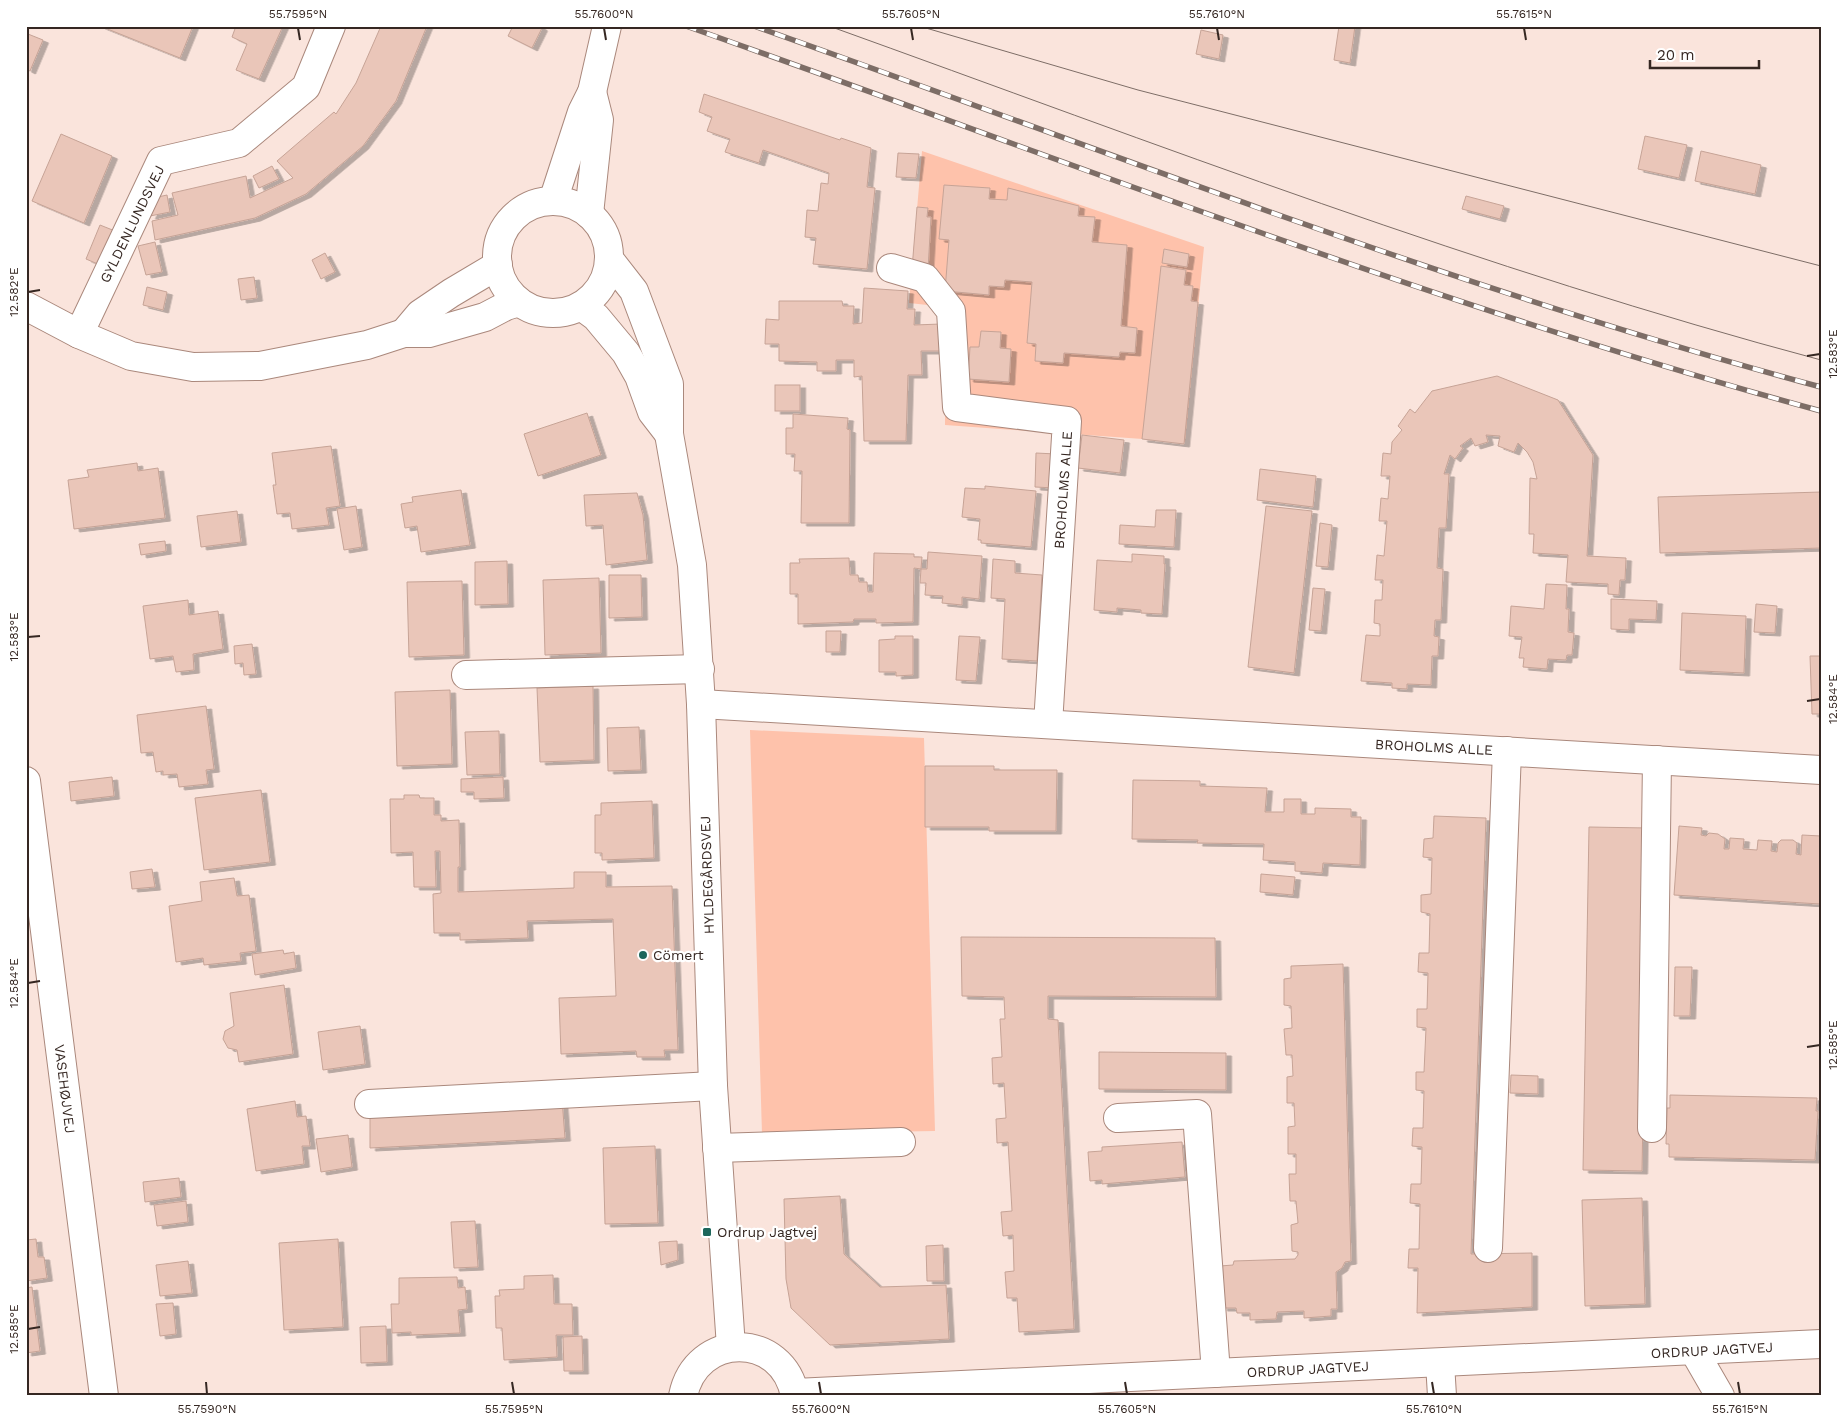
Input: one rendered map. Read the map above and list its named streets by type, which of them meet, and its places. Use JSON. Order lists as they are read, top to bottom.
{
  "streets": {
    "street": [
      "GYLDENLUNDSVEJ",
      "BROHOLMS ALLE",
      "HYLDEGÅRDSVEJ",
      "VASEHØJVEJ",
      "ORDRUP JAGTVEJ"
    ]
  },
  "crossings": [
    ["BROHOLMS ALLE", "HYLDEGÅRDSVEJ"]
  ],
  "places": {
    "other": ["Cömert"],
    "transit": ["Ordrup Jagtvej"]
  },
  "scale_bar": "20 m",
  "coordinates": [
    "55.7595°N",
    "55.7600°N",
    "55.7605°N",
    "55.7610°N",
    "55.7615°N",
    "12.582°E",
    "12.583°E",
    "12.584°E",
    "12.585°E",
    "55.7590°N"
  ]
}
